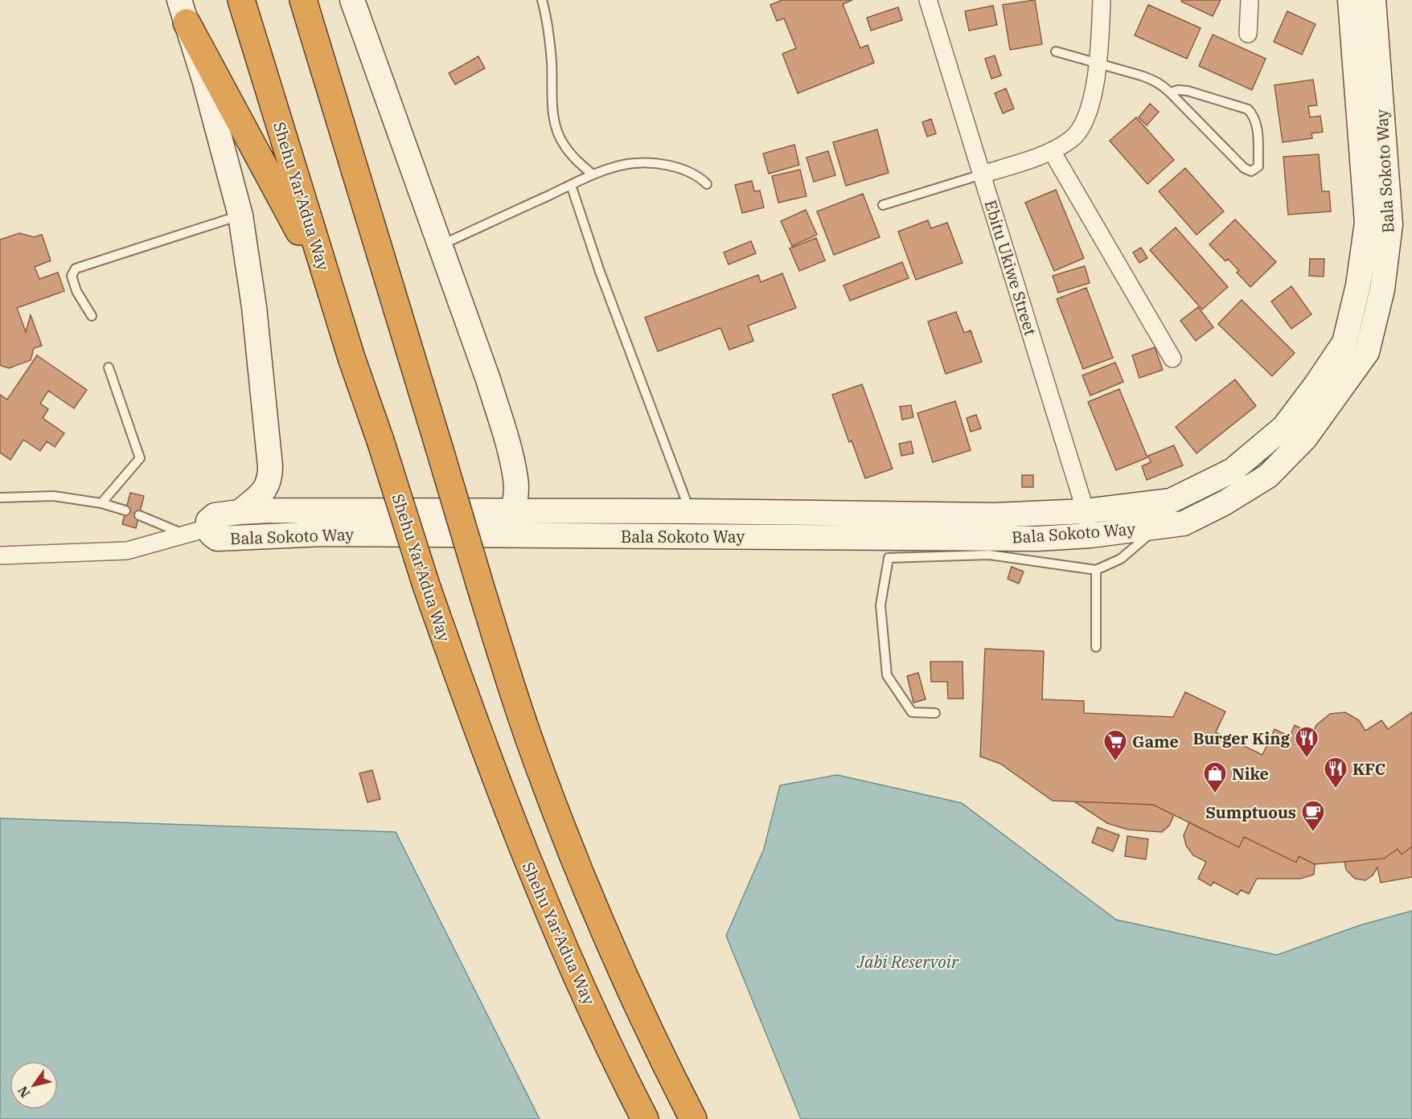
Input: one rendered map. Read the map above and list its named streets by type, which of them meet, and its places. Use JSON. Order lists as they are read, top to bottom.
{
  "streets": {
    "highway": ["Shehu Yar'Adua Way"],
    "street": ["Bala Sokoto Way", "Ebitu Ukiwe Street"]
  },
  "crossings": [
    ["Bala Sokoto Way", "Ebitu Ukiwe Street"]
  ],
  "water": ["Jabi Reservoir"],
  "places": {
    "restaurant": ["Burger King", "KFC"],
    "supermarket": ["Game"],
    "shop": ["Nike"],
    "cafe": ["Sumptuous"]
  },
  "north": "bottom left"
}
